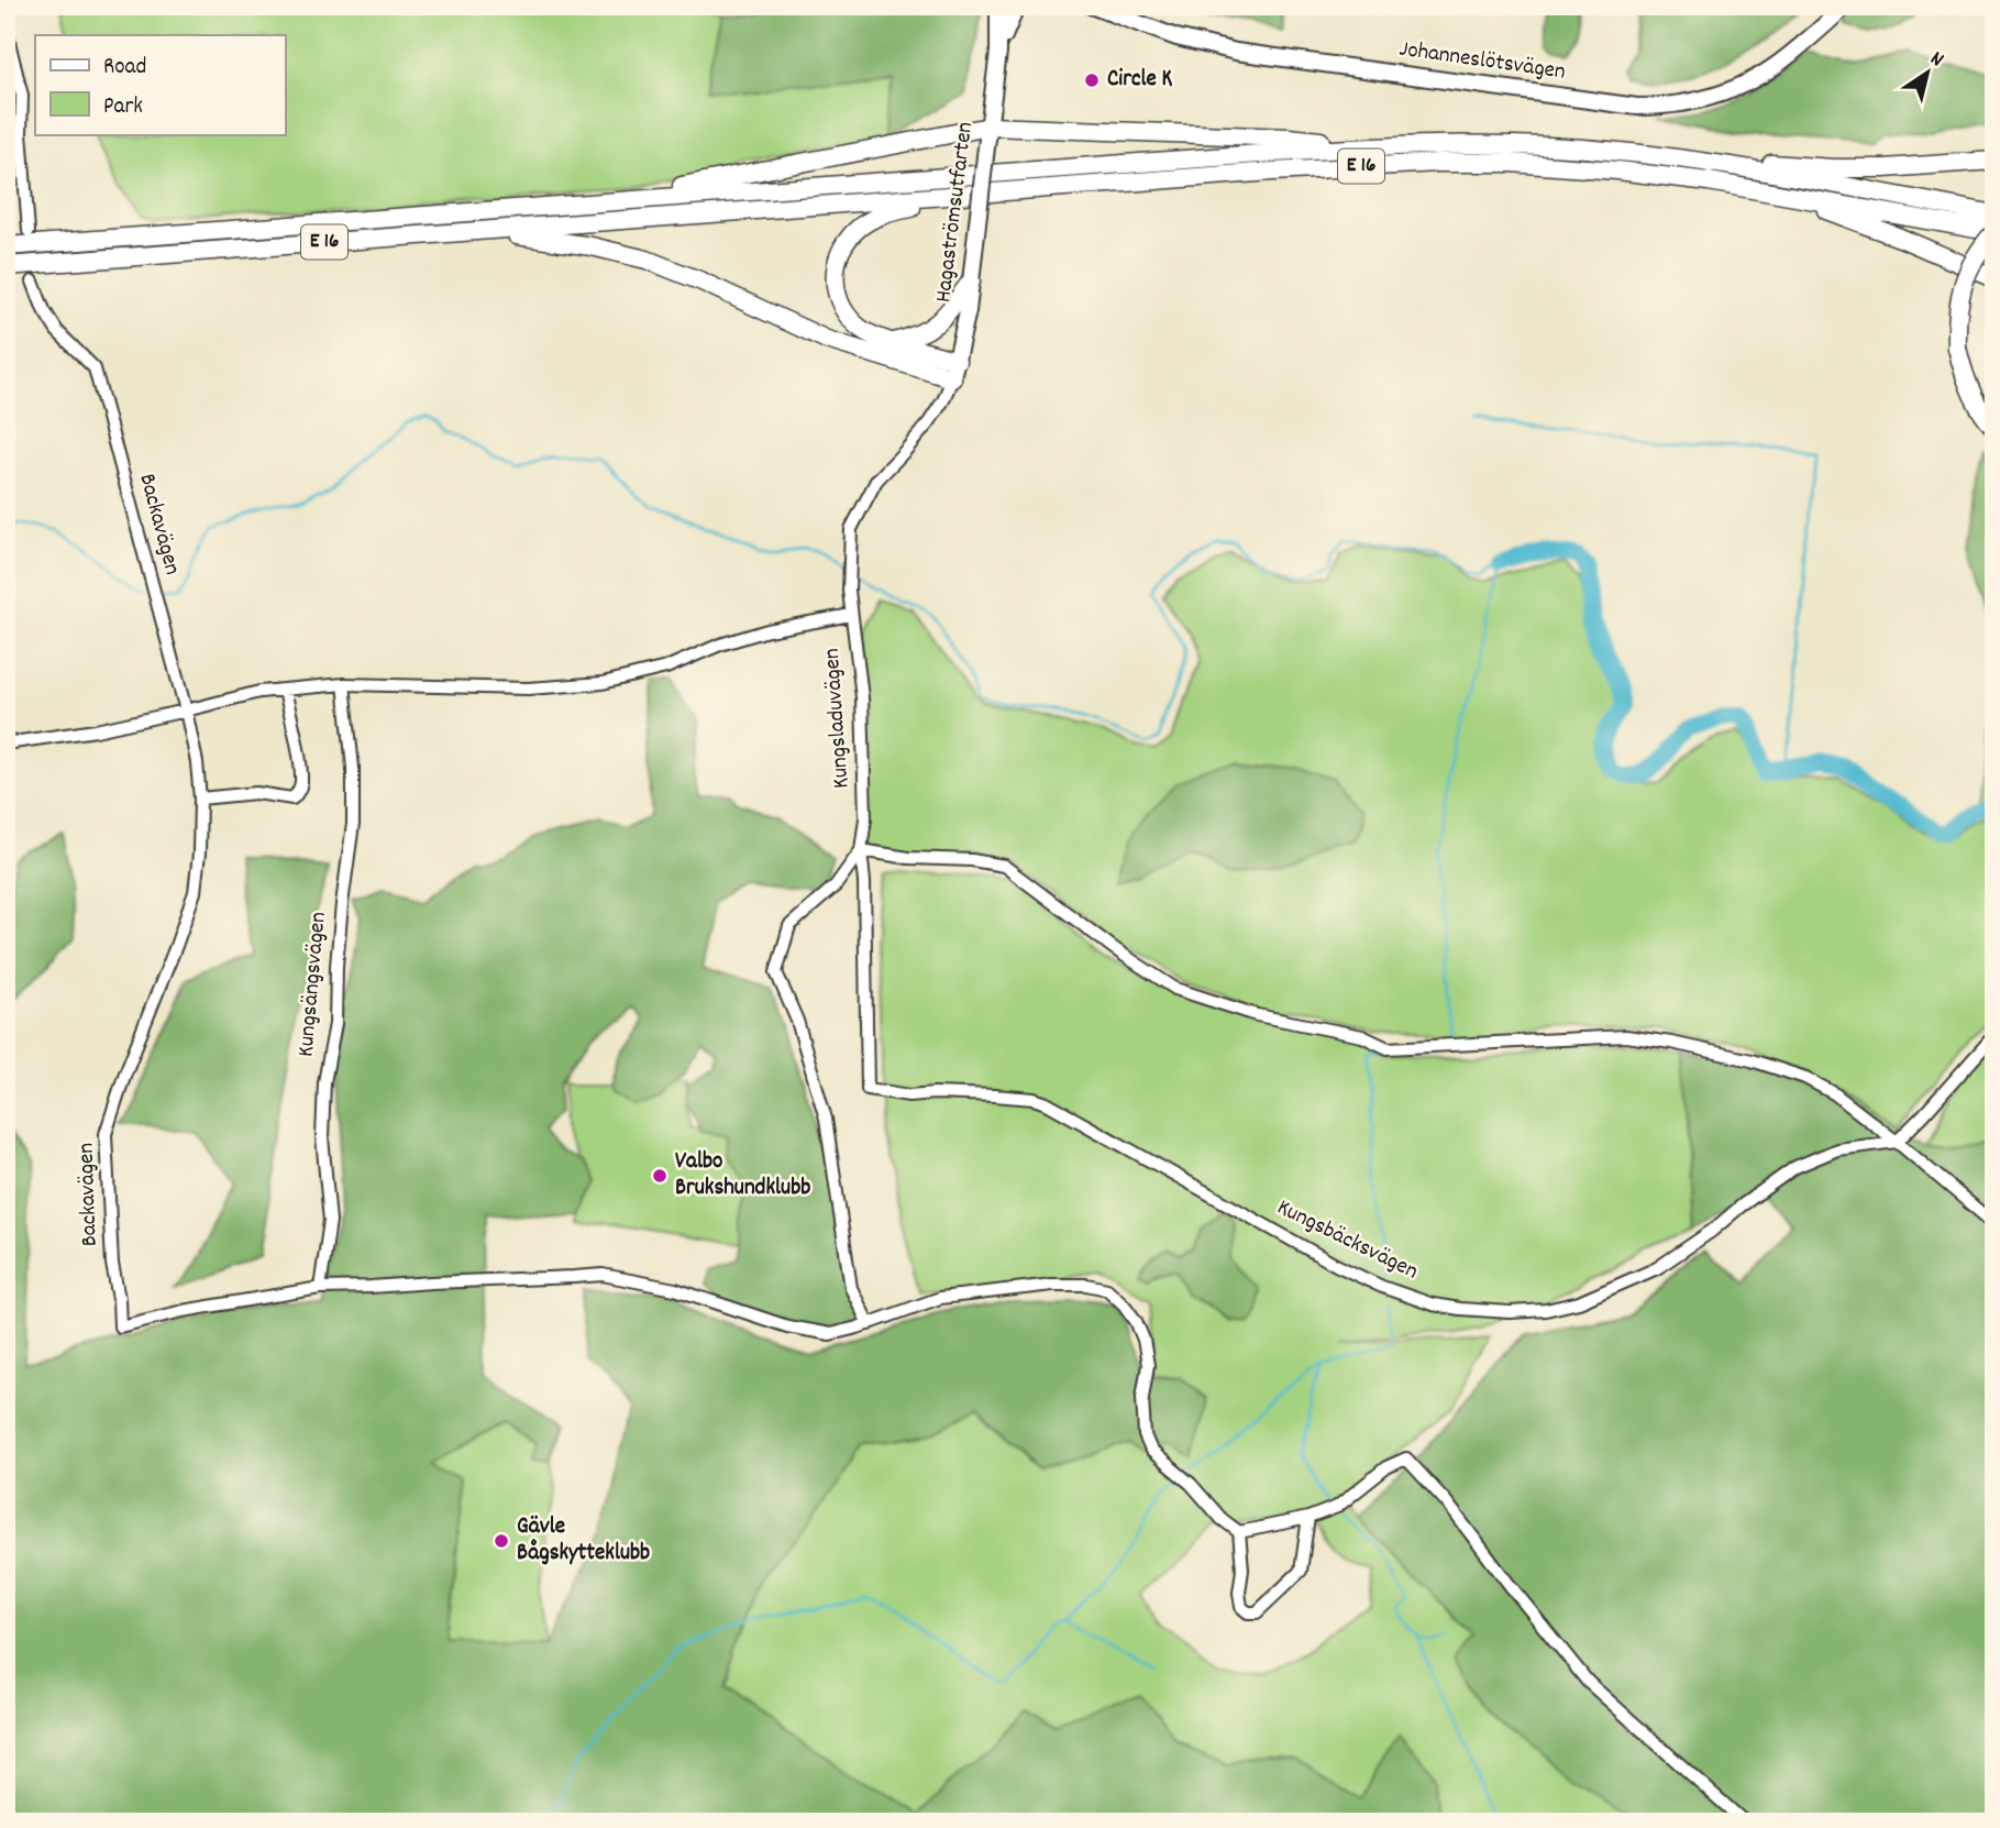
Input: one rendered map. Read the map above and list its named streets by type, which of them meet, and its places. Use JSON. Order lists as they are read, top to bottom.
{
  "streets": {
    "highway": ["E 16"],
    "main road": ["Johanneslötsvägen", "Hagaströmsutfarten"],
    "street": [
      "Backavägen",
      "Kungsladuvägen",
      "Kungsängsvägen",
      "Kungsbäcksvägen"
    ]
  },
  "crossings": [
    ["Hagaströmsutfarten", "Kungsladuvägen"],
    ["Backavägen", "Kungsängsvägen"],
    ["Kungsladuvägen", "Kungsbäcksvägen"]
  ],
  "places": ["Circle K", "Valbo Brukshundklubb", "Gävle Bågskytteklubb"],
  "legend": ["Road", "Park"],
  "north": "top right"
}
